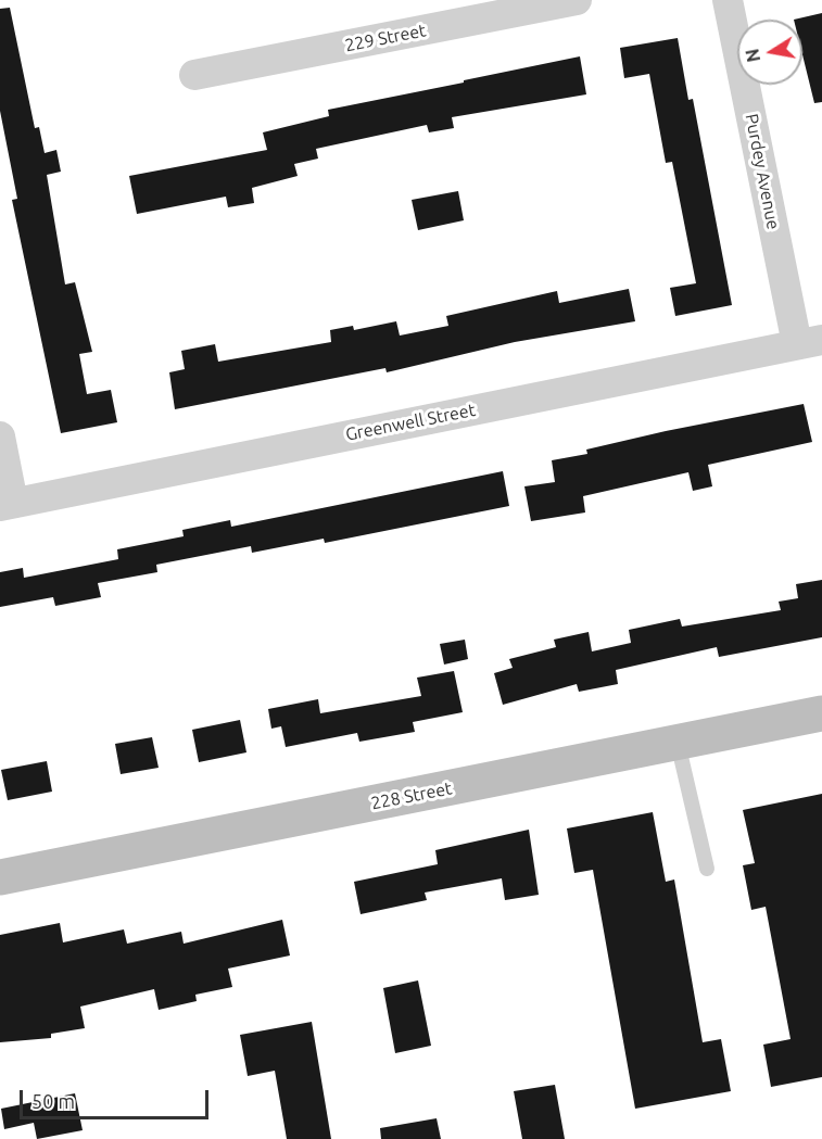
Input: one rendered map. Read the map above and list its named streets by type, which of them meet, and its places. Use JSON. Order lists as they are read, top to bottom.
{
  "streets": {
    "street": [
      "229 Street",
      "Purdey Avenue",
      "Greenwell Street",
      "228 Street"
    ]
  },
  "crossings": [
    ["Purdey Avenue", "Greenwell Street"]
  ],
  "scale_bar": "50 m",
  "north": "left"
}
